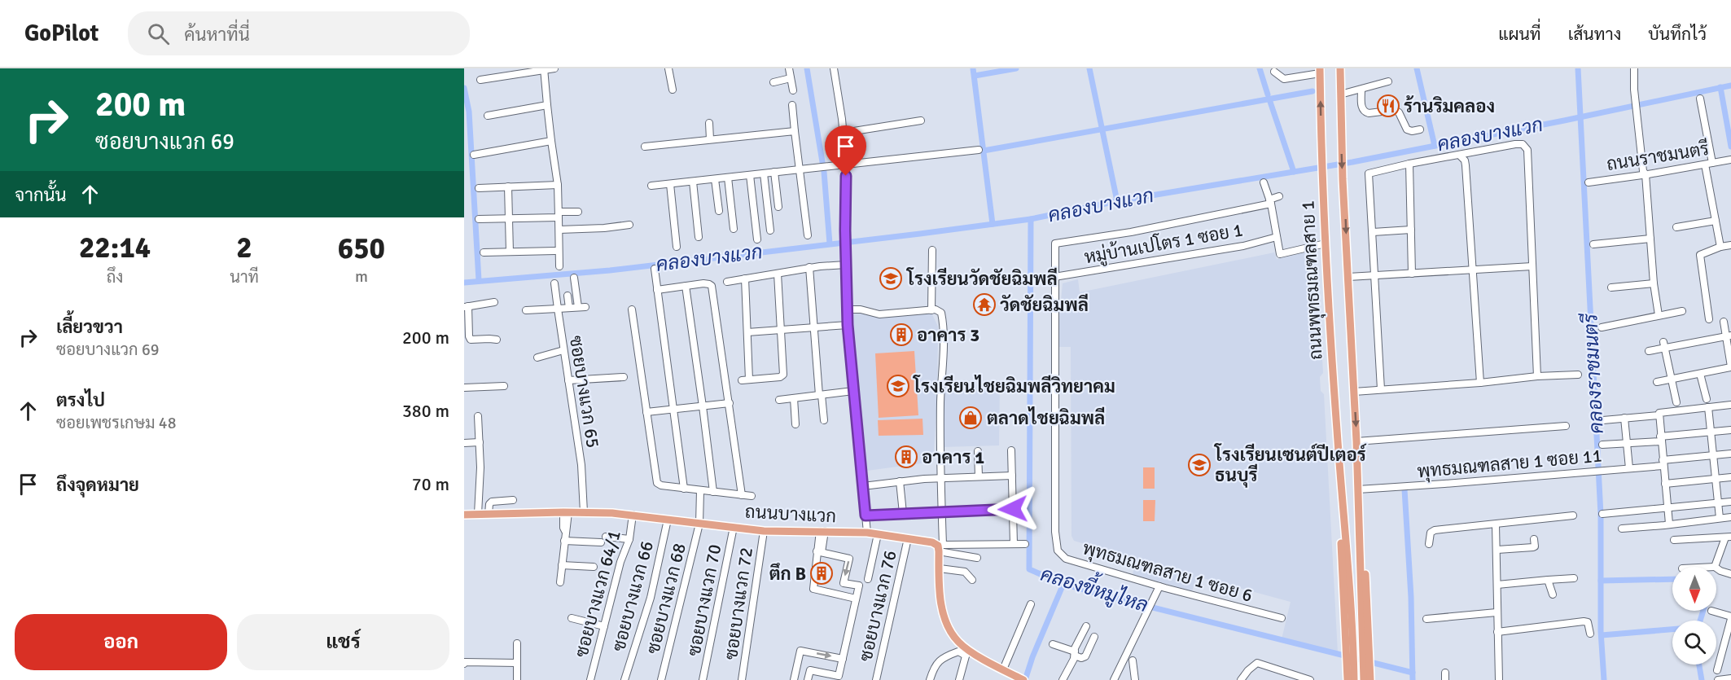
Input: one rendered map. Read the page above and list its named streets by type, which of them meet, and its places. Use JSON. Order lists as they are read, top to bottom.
{
  "streets": {
    "main road": ["ถนนพุทธมณฑลสาย 1", "ถนนบางแวก"],
    "street": [
      "ถนนราชมนตรี",
      "หมู่บ้านเปโตร 1 ซอย 1",
      "ซอยบางแวก 65",
      "พุทธมณฑลสาย 1 ซอย 11",
      "พุทธมณฑลสาย 1 ซอย 6",
      "ซอยบางแวก 64/1",
      "ซอยบางแวก 66",
      "ซอยบางแวก 68",
      "ซอยบางแวก 70",
      "ซอยบางแวก 72",
      "ซอยบางแวก 76"
    ]
  },
  "crossings": [
    ["หมู่บ้านเปโตร 1 ซอย 1", "พุทธมณฑลสาย 1 ซอย 6"],
    ["ถนนพุทธมณฑลสาย 1", "พุทธมณฑลสาย 1 ซอย 11"],
    ["ซอยบางแวก 65", "ถนนบางแวก"],
    ["ถนนบางแวก", "ซอยบางแวก 64/1"],
    ["ถนนบางแวก", "ซอยบางแวก 66"],
    ["ถนนบางแวก", "ซอยบางแวก 68"],
    ["ถนนบางแวก", "ซอยบางแวก 70"],
    ["ถนนบางแวก", "ซอยบางแวก 72"],
    ["ถนนบางแวก", "ซอยบางแวก 76"]
  ],
  "water": ["คลองบางแวก", "คลองราชมนตรี", "คลองขี้หมูไหล"],
  "places": {
    "restaurant": ["ร้านริมคลอง"],
    "school or university": ["โรงเรียนวัดชัยฉิมพลี", "โรงเรียนไชยฉิมพลีวิทยาคม", "โรงเรียนเซนต์ปีเตอร์ ธนบุรี"],
    "temple": ["วัดชัยฉิมพลี"],
    "building": ["อาคาร 3", "อาคาร 1", "ตึก B"],
    "shop": ["ตลาดไชยฉิมพลี"]
  },
  "north": "bottom",
  "page": {
    "header": "GoPilot",
    "search": "ค้นหาที่นี่",
    "nav": ["แผนที่", "เส้นทาง", "บันทึกไว้"],
    "turn": ["200 m", "ซอยบางแวก 69"],
    "then": "จากนั้น",
    "eta": [
      "22:14",
      "ถึง",
      "2",
      "นาที",
      "650",
      "m"
    ],
    "list": [
      {
        "name": "เลี้ยวขวา",
        "note": "ซอยบางแวก 69",
        "value": "200 m"
      },
      {
        "name": "ตรงไป",
        "note": "ซอยเพชรเกษม 48",
        "value": "380 m"
      },
      {
        "name": "ถึงจุดหมาย",
        "value": "70 m"
      }
    ],
    "buttons": ["ออก", "แชร์"]
  }
}
